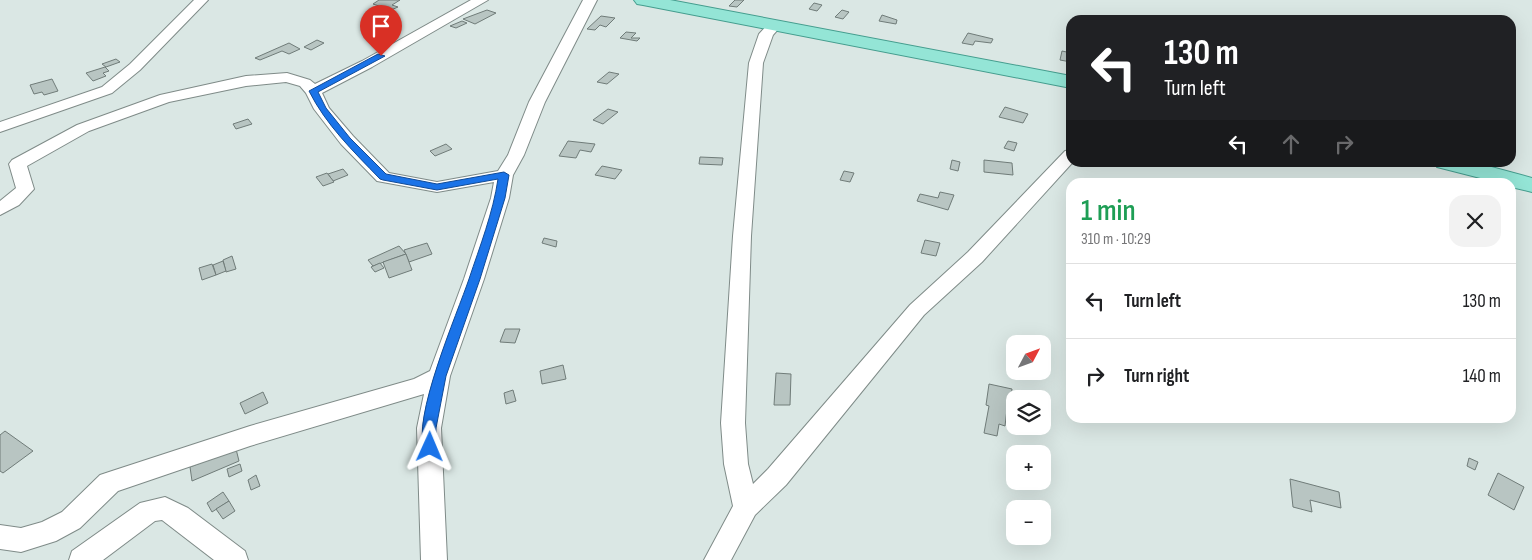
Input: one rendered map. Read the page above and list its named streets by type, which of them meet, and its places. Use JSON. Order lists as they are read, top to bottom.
{
  "north": "top right",
  "page": {
    "turn": ["130 m", "Turn left"],
    "heading": ["1 min", "310 m · 10:29"],
    "list": [
      {
        "name": "Turn left",
        "value": "130 m"
      },
      {
        "name": "Turn right",
        "value": "140 m"
      }
    ],
    "map_buttons": ["+", "−"]
  }
}
